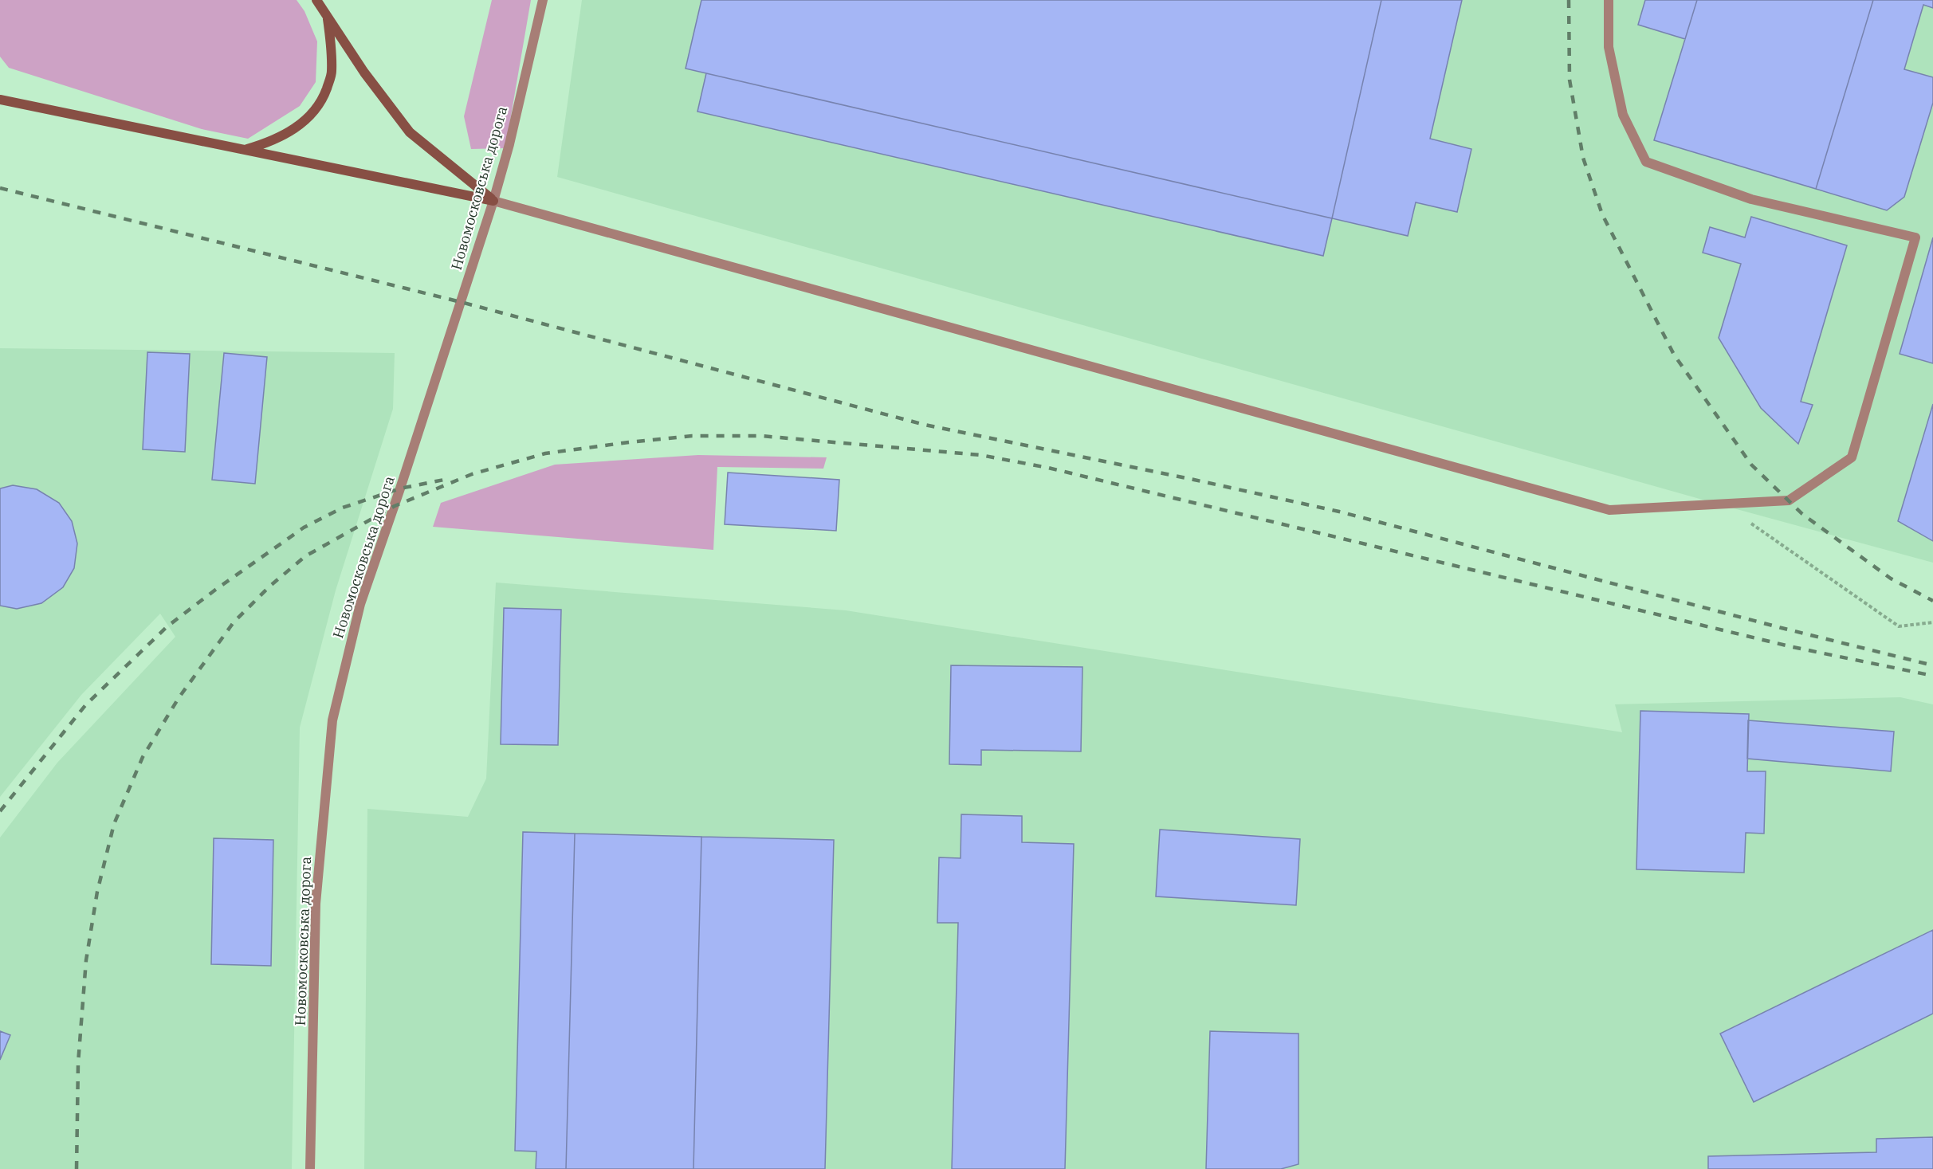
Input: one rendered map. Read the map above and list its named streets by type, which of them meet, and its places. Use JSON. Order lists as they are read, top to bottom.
{
  "streets": {
    "street": ["Новомосковська дорога"]
  }
}
